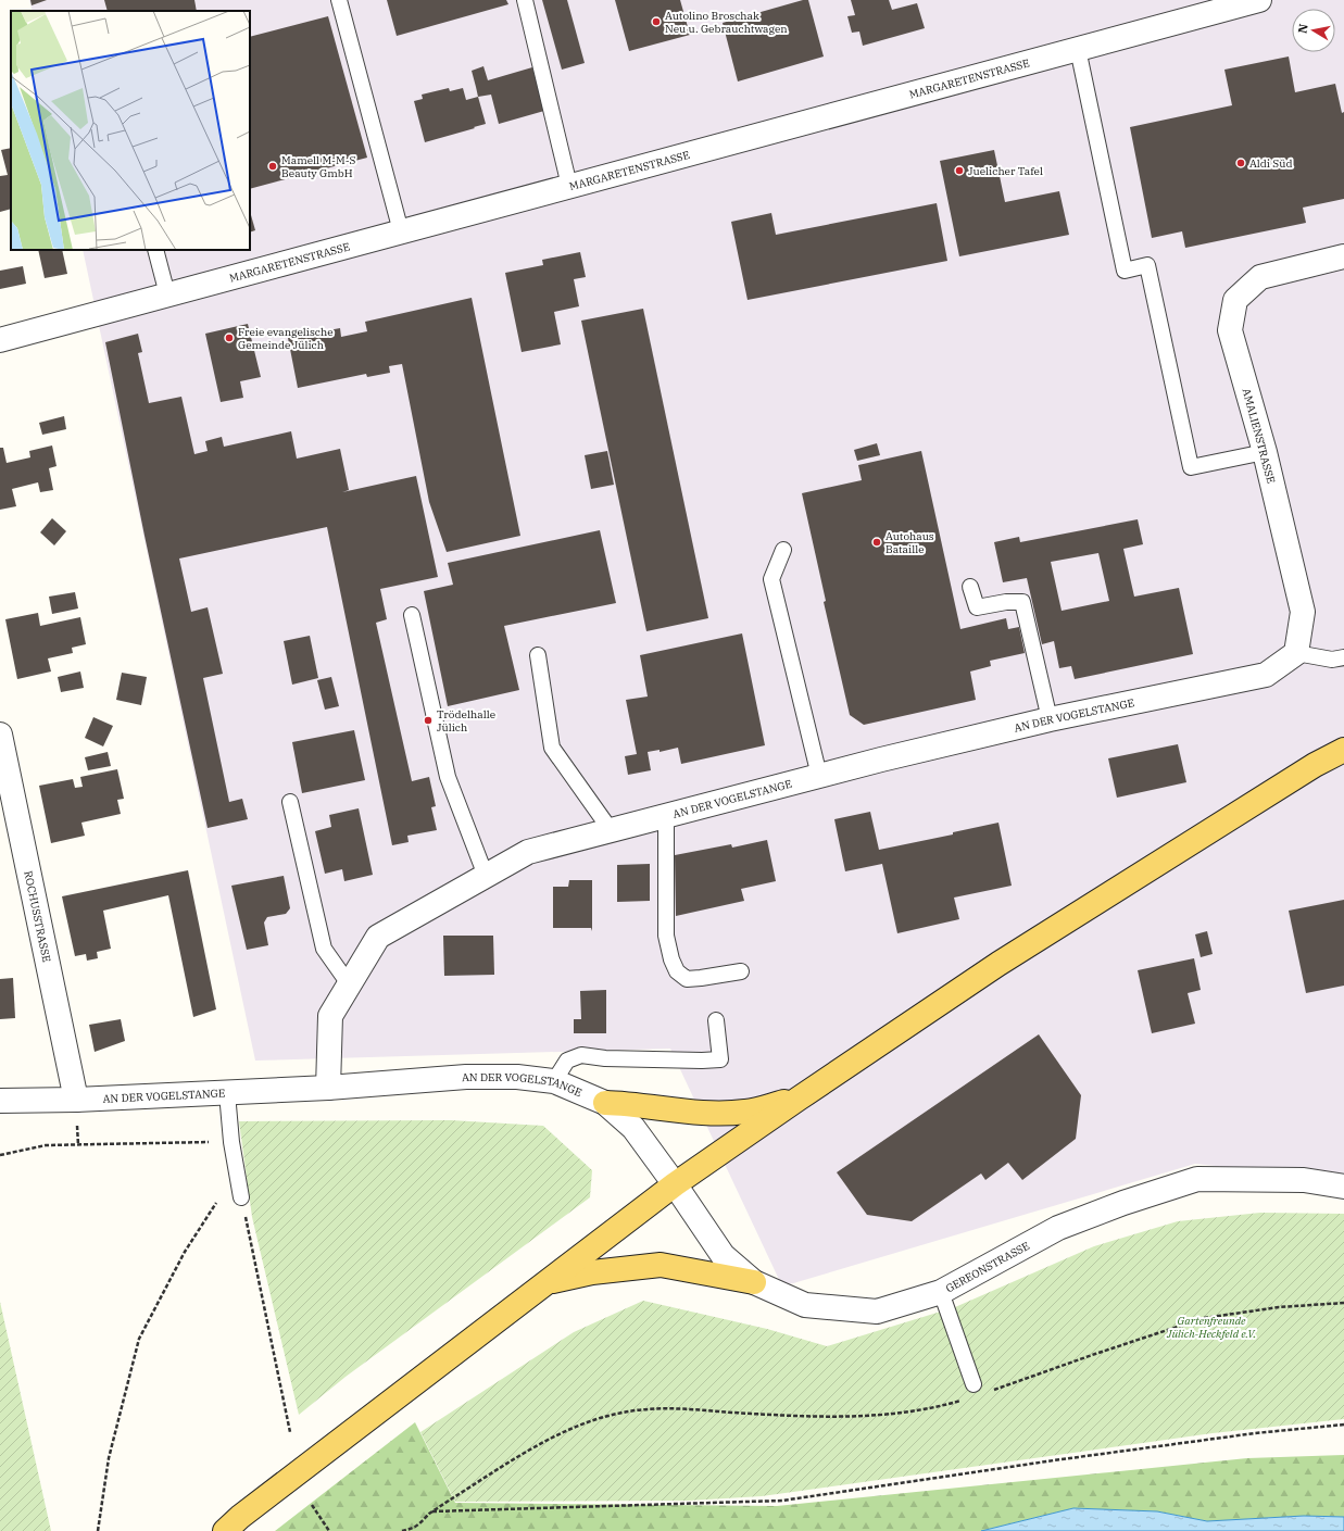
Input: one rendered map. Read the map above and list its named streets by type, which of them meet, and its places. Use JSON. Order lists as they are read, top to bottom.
{
  "streets": {
    "street": [
      "MARGARETENSTRASSE",
      "AMALIENSTRASSE",
      "AN DER VOGELSTANGE",
      "ROCHUSSTRASSE",
      "GEREONSTRASSE"
    ]
  },
  "crossings": [
    ["AMALIENSTRASSE", "AN DER VOGELSTANGE"],
    ["AN DER VOGELSTANGE", "ROCHUSSTRASSE"],
    ["AN DER VOGELSTANGE", "GEREONSTRASSE"]
  ],
  "parks": ["Gartenfreunde Jülich-Heckfeld e.V."],
  "places": [
    "Autolino Broschak Neu u. Gebrauchtwagen",
    "Aldi Süd",
    "Mamell M-M-S Beauty GmbH",
    "Juelicher Tafel",
    "Freie evangelische Gemeinde Jülich",
    "Autohaus Bataille",
    "Trödelhalle Jülich"
  ],
  "north": "left"
}
